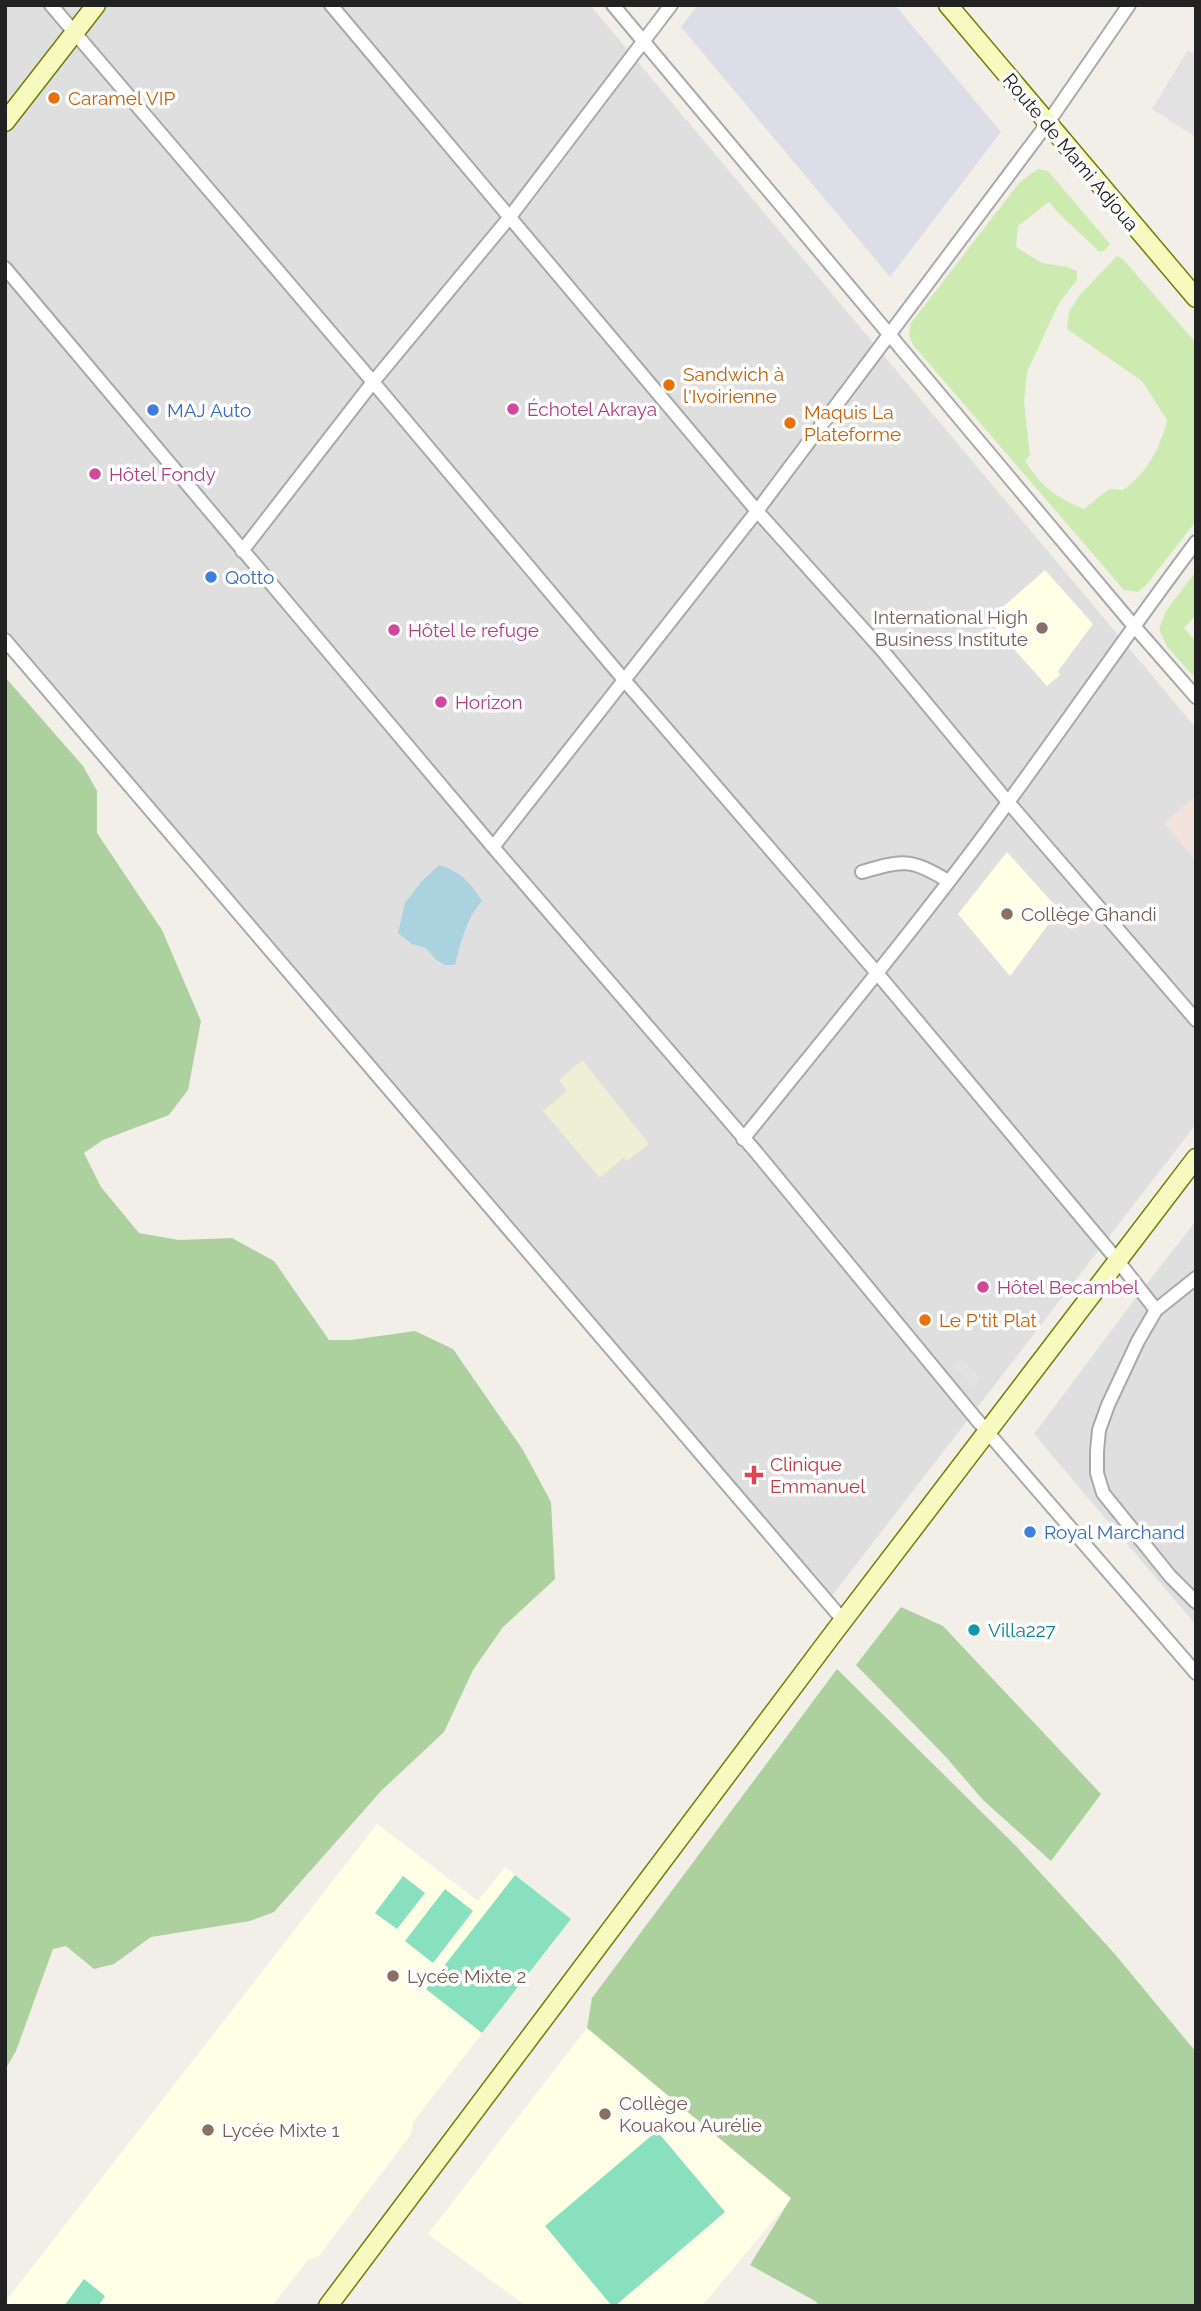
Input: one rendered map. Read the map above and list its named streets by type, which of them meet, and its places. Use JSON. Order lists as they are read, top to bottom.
{
  "streets": {
    "street": ["Route de Mami Adjoua"]
  },
  "places": {
    "other": [
      "Caramel VIP",
      "Sandwich à l'Ivoirienne",
      "Échotel Akraya",
      "MAJ Auto",
      "Maquis La Plateforme",
      "Hôtel Fondy",
      "Qotto",
      "International High Business Institute",
      "Hôtel le refuge",
      "Horizon",
      "Collège Ghandi",
      "Hôtel Becambel",
      "Le P'tit Plat",
      "Royal Marchand",
      "Villa227",
      "Lycée Mixte 2",
      "Collège Kouakou Aurélie",
      "Lycée Mixte 1"
    ],
    "health": ["Clinique Emmanuel"]
  }
}
